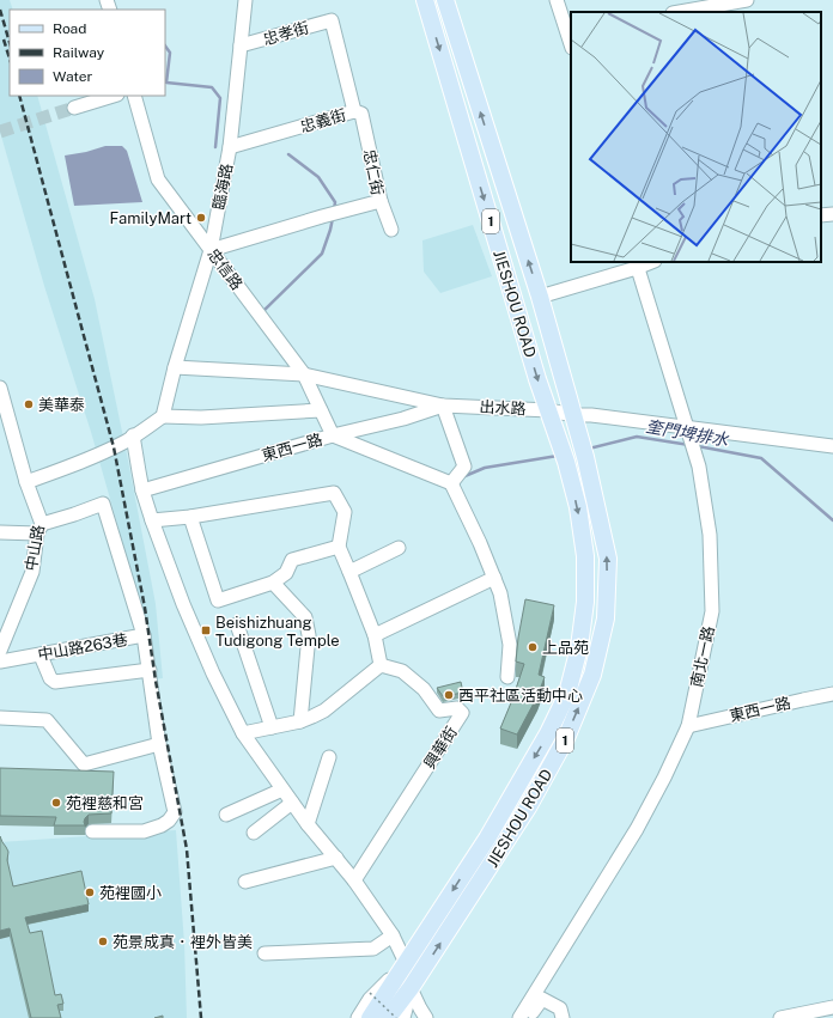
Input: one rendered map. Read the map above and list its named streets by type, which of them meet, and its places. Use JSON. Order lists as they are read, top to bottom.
{
  "streets": {
    "main road": ["1", "JIESHOU ROAD"],
    "street": [
      "忠孝街",
      "忠義街",
      "忠仁街",
      "臨海路",
      "忠信路",
      "出水路",
      "東西一路",
      "中山路",
      "中山路263巷",
      "南北一路",
      "興華街"
    ]
  },
  "crossings": [
    ["忠孝街", "忠義街"],
    ["忠孝街", "臨海路"],
    ["忠義街", "忠仁街"],
    ["忠義街", "臨海路"],
    ["忠仁街", "臨海路"],
    ["忠仁街", "忠信路"],
    ["臨海路", "忠信路"],
    ["臨海路", "出水路"],
    ["忠信路", "出水路"],
    ["忠信路", "東西一路"],
    ["JIESHOU ROAD", "出水路"],
    ["出水路", "東西一路"],
    ["出水路", "南北一路"],
    ["東西一路", "南北一路"],
    ["中山路", "中山路263巷"]
  ],
  "water": ["奎門埤排水"],
  "places": {
    "other": [
      "FamilyMart",
      "美華泰",
      "上品苑",
      "西平社區活動中心",
      "苑裡慈和宮",
      "苑裡國小",
      "苑景成真．裡外皆美"
    ],
    "transit": ["Beishizhuang Tudigong Temple"]
  },
  "legend": ["Road", "Railway", "Water"]
}
